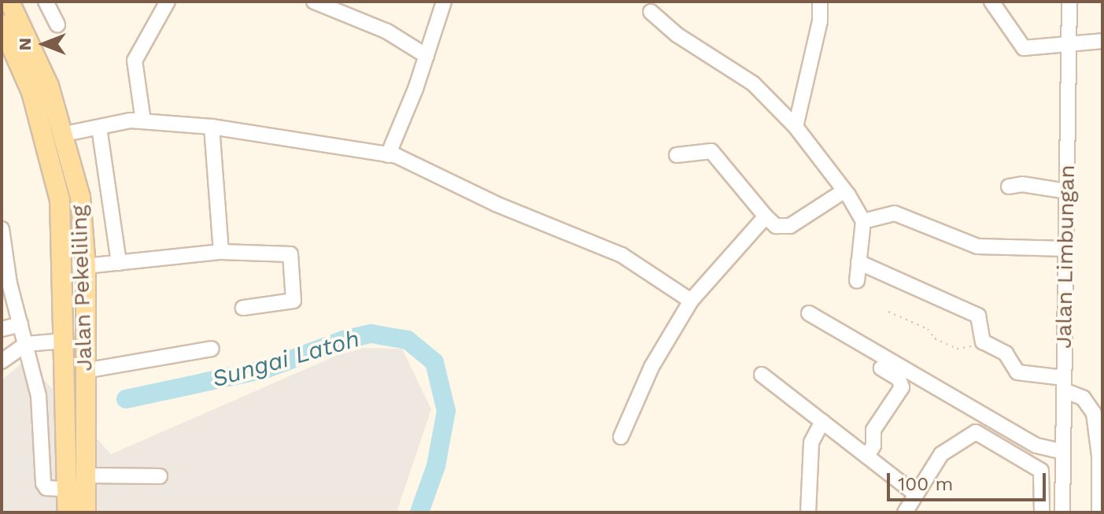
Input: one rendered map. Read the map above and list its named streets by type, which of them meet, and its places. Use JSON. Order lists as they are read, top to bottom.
{
  "streets": {
    "main road": ["Jalan Pekeliling"],
    "street": ["Jalan Limbungan"]
  },
  "water": ["Sungai Latoh"],
  "scale_bar": "100 m",
  "north": "left"
}
